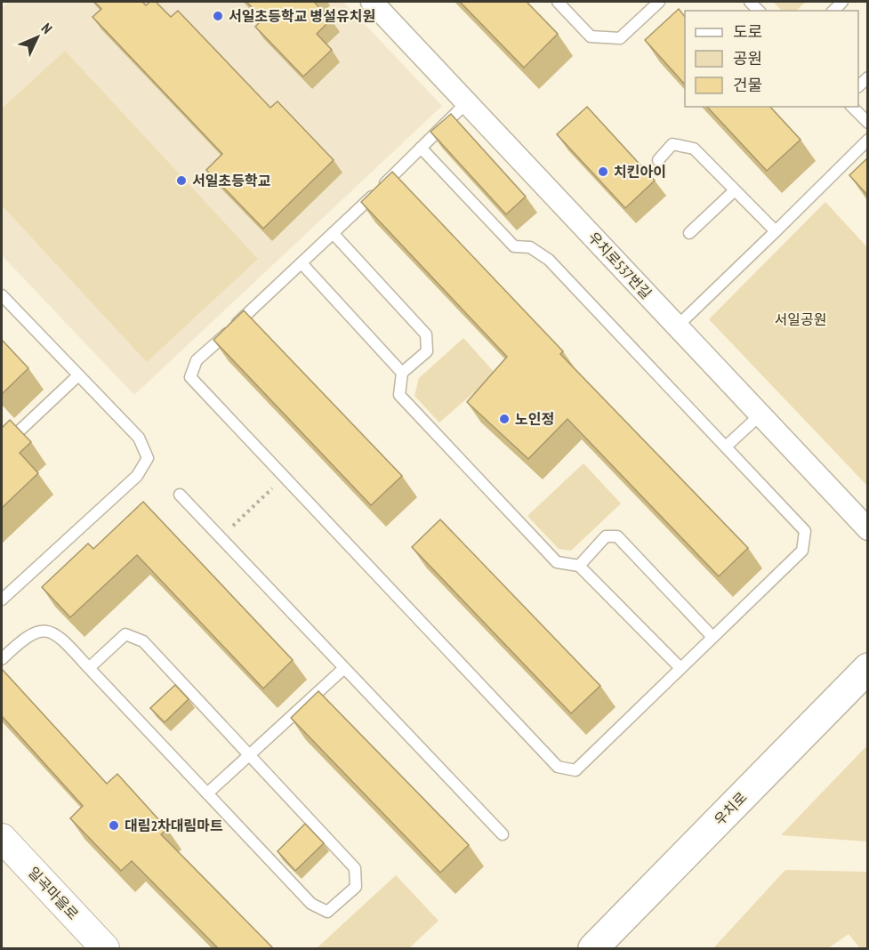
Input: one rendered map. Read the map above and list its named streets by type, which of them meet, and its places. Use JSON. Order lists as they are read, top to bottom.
{
  "streets": {
    "main road": ["우치로"],
    "street": ["우치로537번길", "일곡마을로"]
  },
  "parks": ["서일공원"],
  "places": [
    "서일초등학교 병설유치원",
    "치킨아이",
    "서일초등학교",
    "노인정",
    "대림2차대림마트"
  ],
  "legend": ["도로", "공원", "건물"],
  "north": "top right"
}
